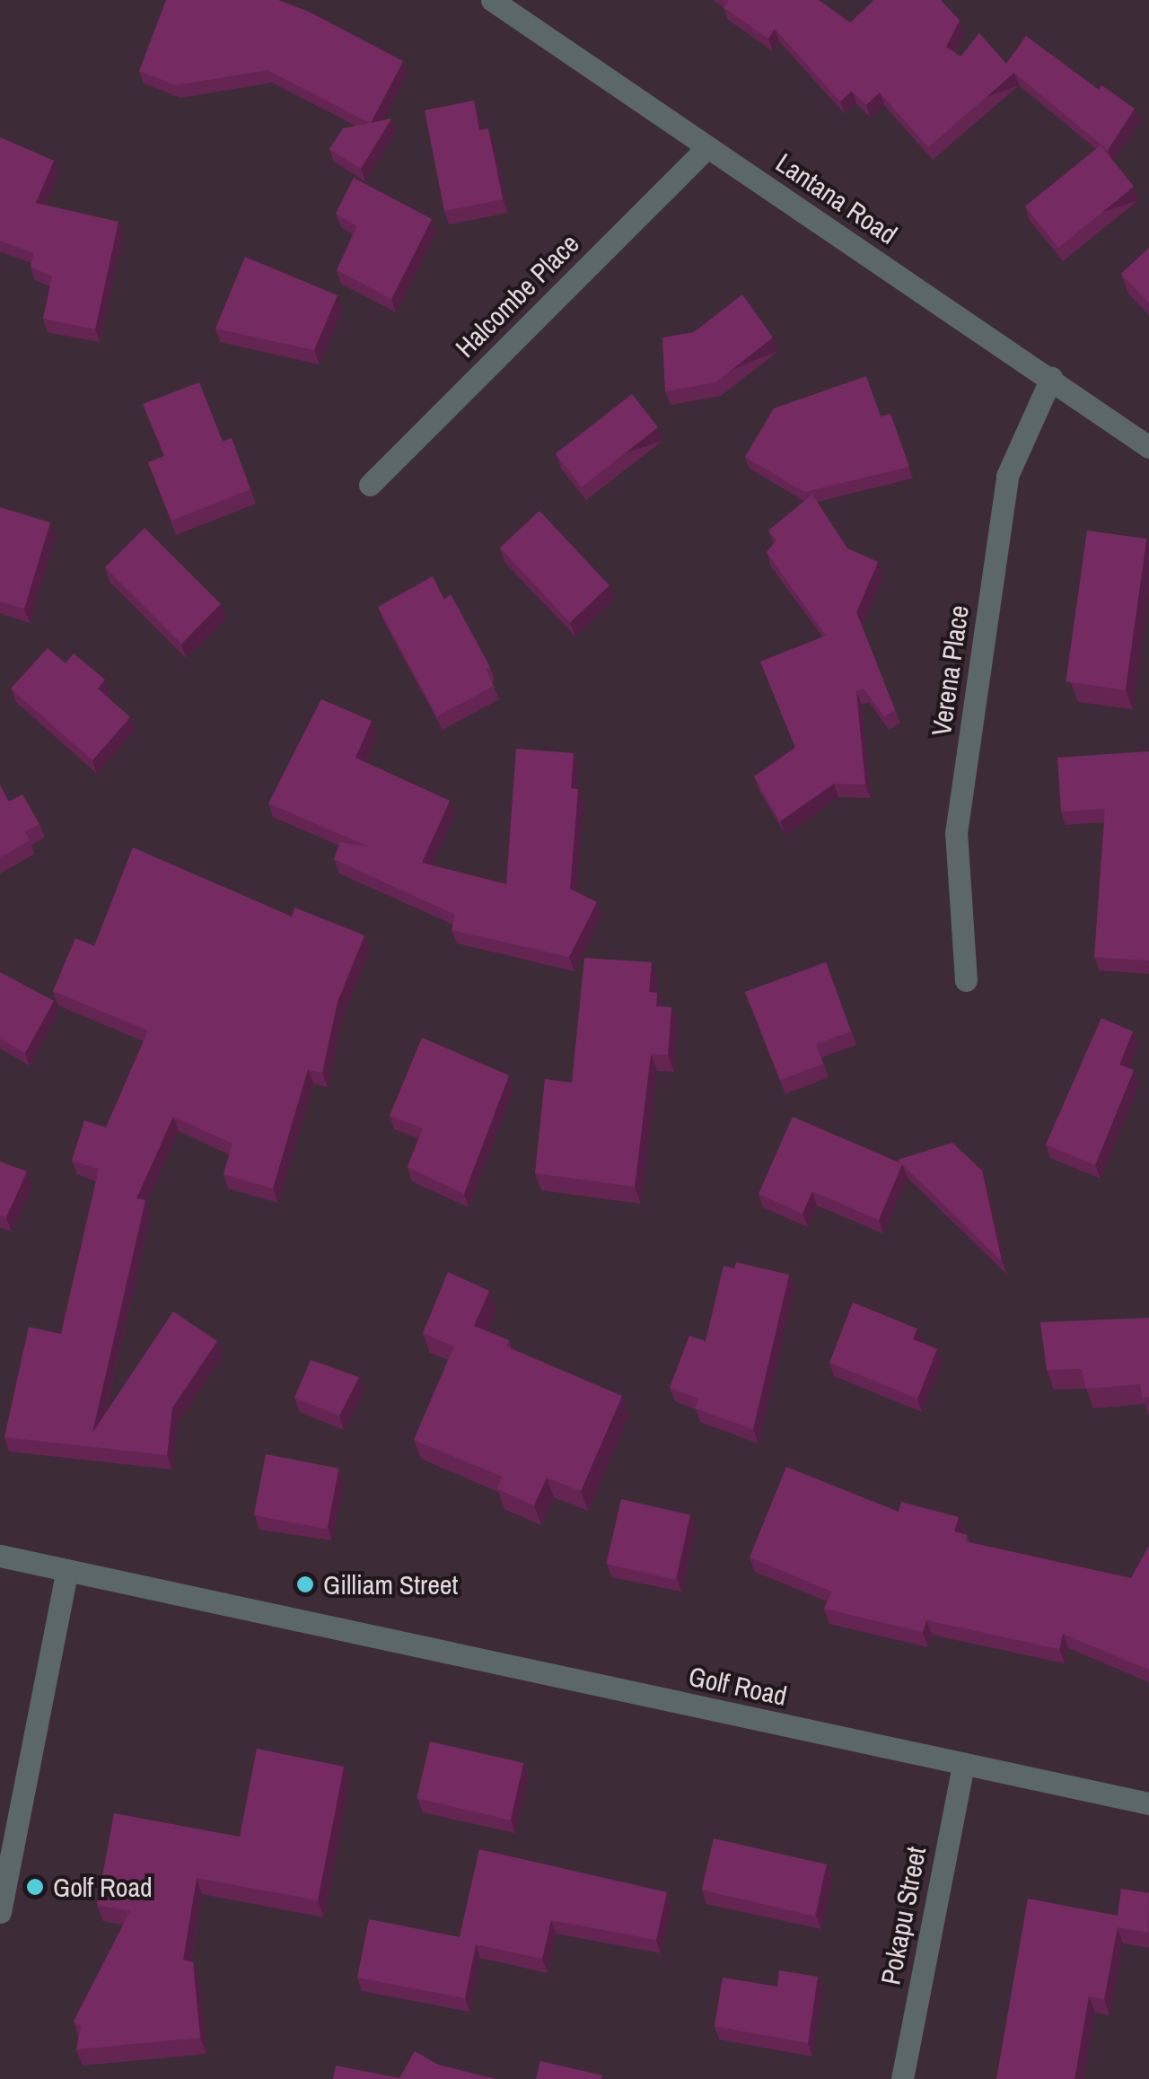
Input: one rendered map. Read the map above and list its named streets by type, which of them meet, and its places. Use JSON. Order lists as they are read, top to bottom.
{
  "streets": {
    "street": [
      "Lantana Road",
      "Halcombe Place",
      "Verena Place",
      "Golf Road",
      "Pokapu Street"
    ]
  },
  "crossings": [
    ["Lantana Road", "Halcombe Place"],
    ["Lantana Road", "Verena Place"],
    ["Golf Road", "Pokapu Street"]
  ],
  "places": ["Gilliam Street", "Golf Road"]
}
